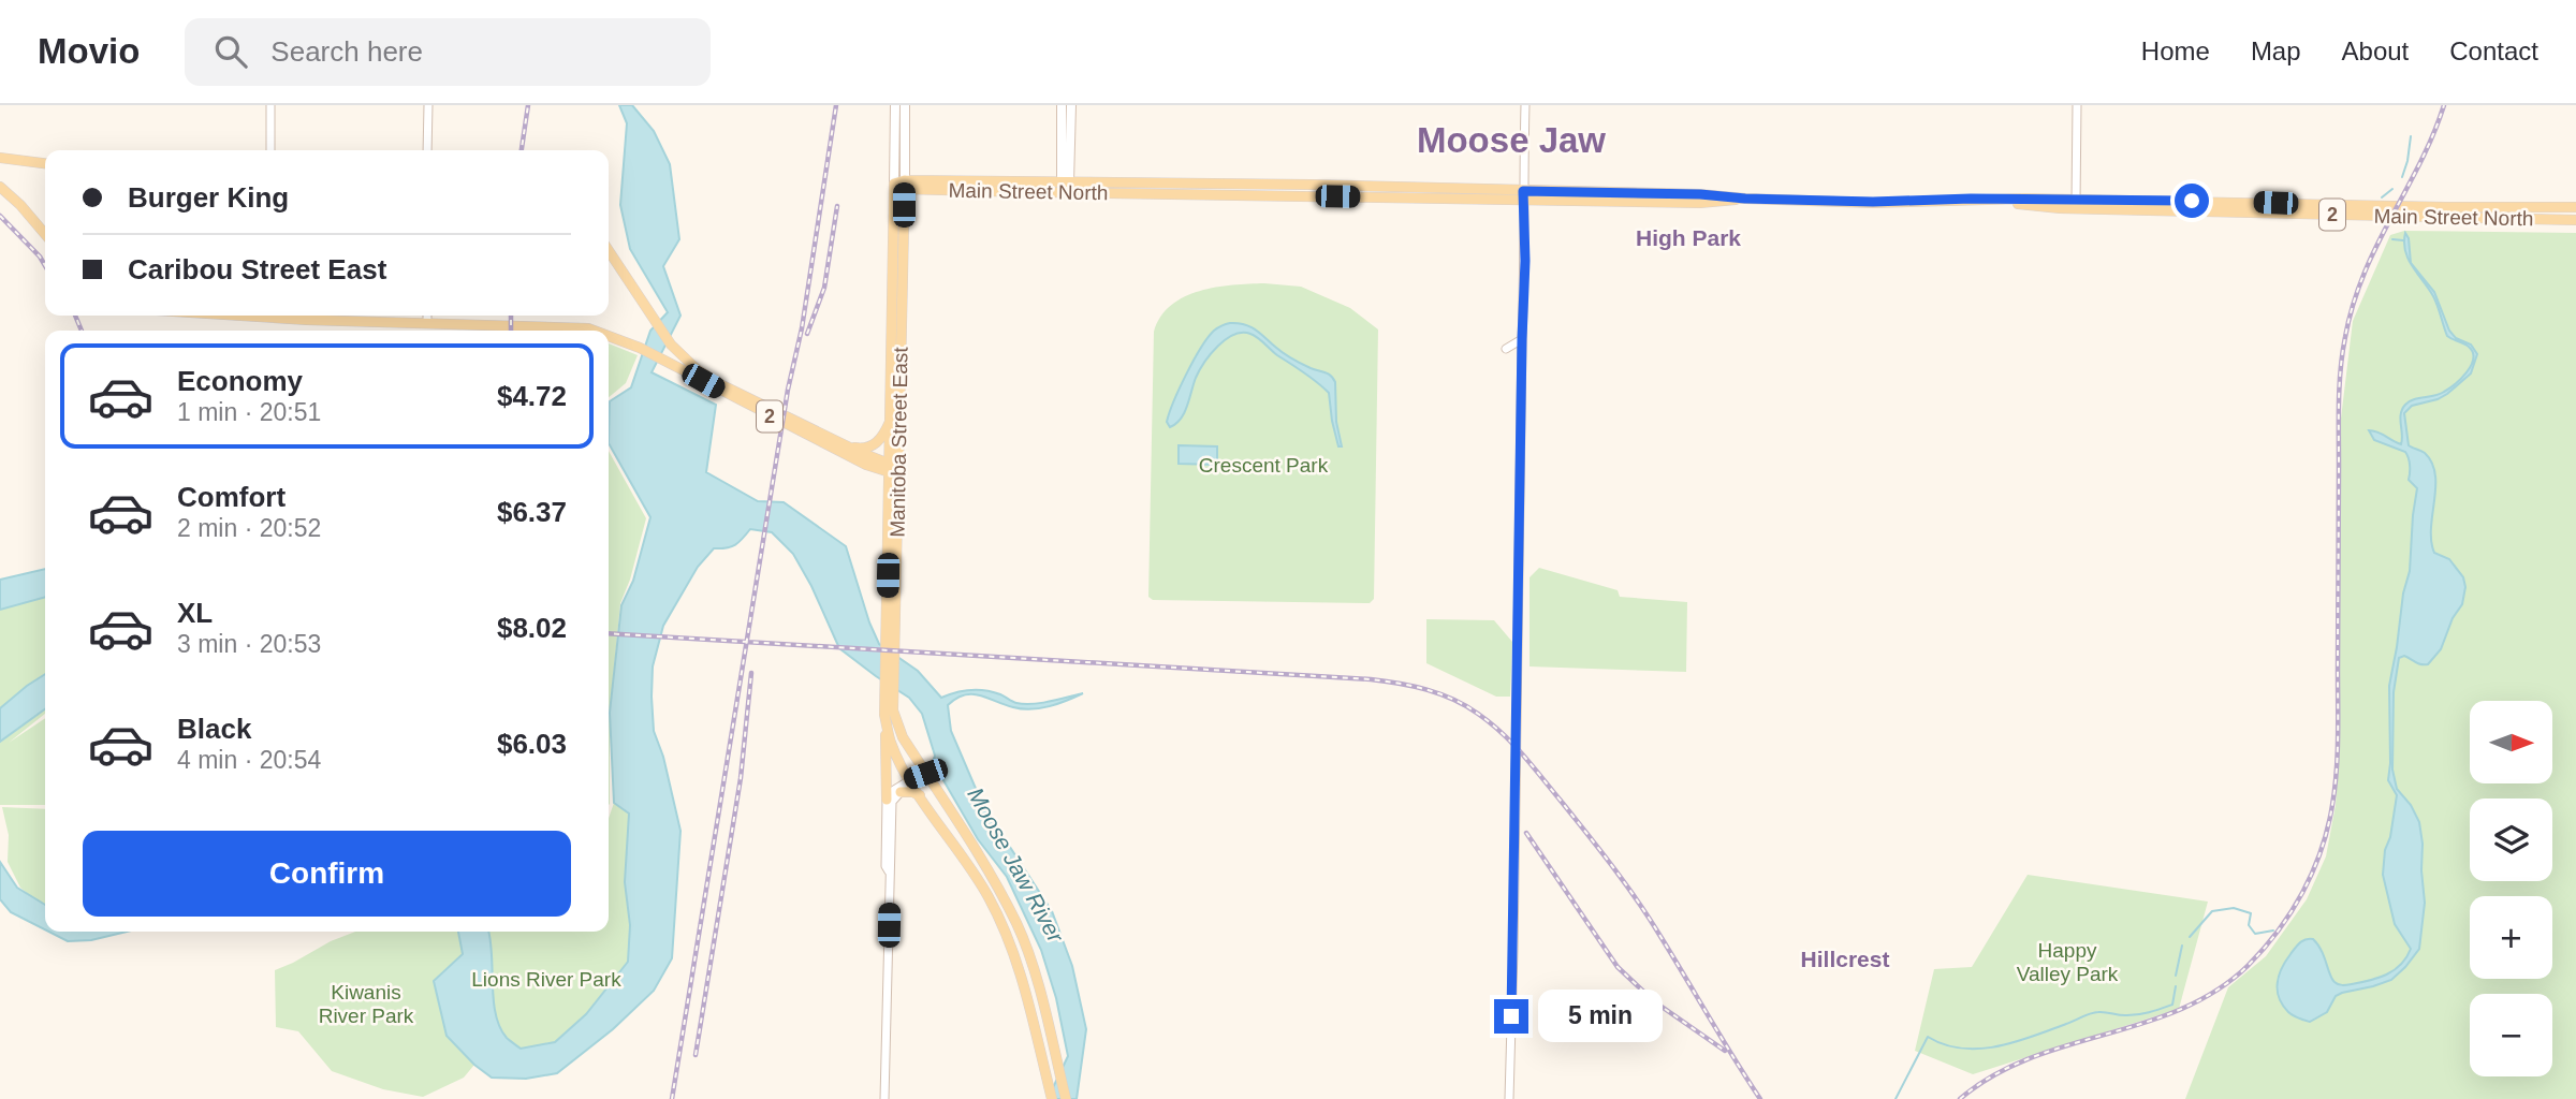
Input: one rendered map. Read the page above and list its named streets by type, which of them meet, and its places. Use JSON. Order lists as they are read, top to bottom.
{
  "streets": {
    "main road": ["Main Street North", "2", "Manitoba Street East"]
  },
  "crossings": [
    ["Main Street North", "Manitoba Street East"],
    ["2", "Manitoba Street East"]
  ],
  "districts": ["Moose Jaw", "High Park", "Hillcrest"],
  "water": ["Moose Jaw River"],
  "parks": [
    "Crescent Park",
    "Happy Valley Park",
    "Lions River Park",
    "Kiwanis River Park"
  ],
  "north": "right",
  "page": {
    "header": "Movio",
    "search": "Search here",
    "nav": [
      "Home",
      "Map",
      "About",
      "Contact"
    ],
    "banner": ["Burger King", "Caribou Street East"],
    "list": [
      {
        "name": "Economy",
        "note": "1 min · 20:51",
        "value": "$4.72"
      },
      {
        "name": "Comfort",
        "note": "2 min · 20:52",
        "value": "$6.37"
      },
      {
        "name": "XL",
        "note": "3 min · 20:53",
        "value": "$8.02"
      },
      {
        "name": "Black",
        "note": "4 min · 20:54",
        "value": "$6.03"
      }
    ],
    "map_buttons": ["+", "−"],
    "buttons": "Confirm",
    "bubble": "5 min"
  }
}
